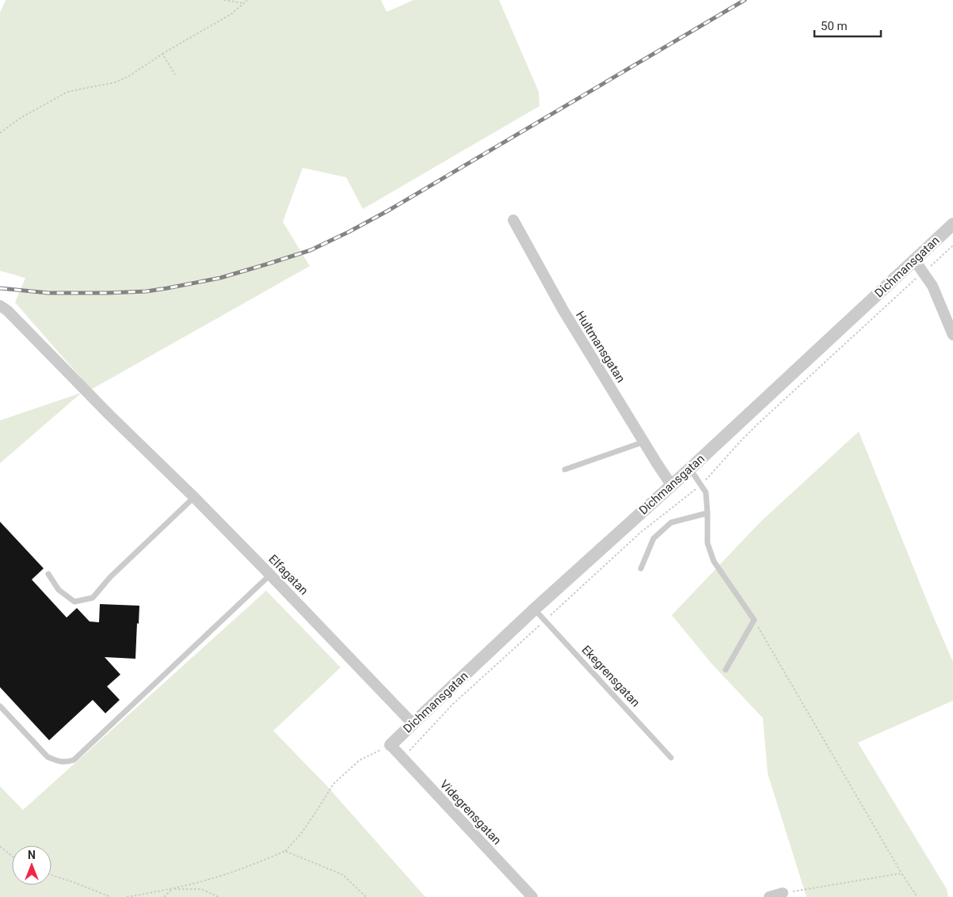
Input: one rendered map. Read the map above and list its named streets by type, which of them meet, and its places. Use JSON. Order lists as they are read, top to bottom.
{
  "streets": {
    "street": [
      "Dichmansgatan",
      "Hultmansgatan",
      "Elfagatan",
      "Videgrensgatan"
    ],
    "lane": ["Ekegrensgatan"]
  },
  "crossings": [
    ["Dichmansgatan", "Hultmansgatan"],
    ["Dichmansgatan", "Elfagatan"],
    ["Dichmansgatan", "Ekegrensgatan"],
    ["Dichmansgatan", "Videgrensgatan"]
  ],
  "scale_bar": "50 m",
  "north": "top"
}
